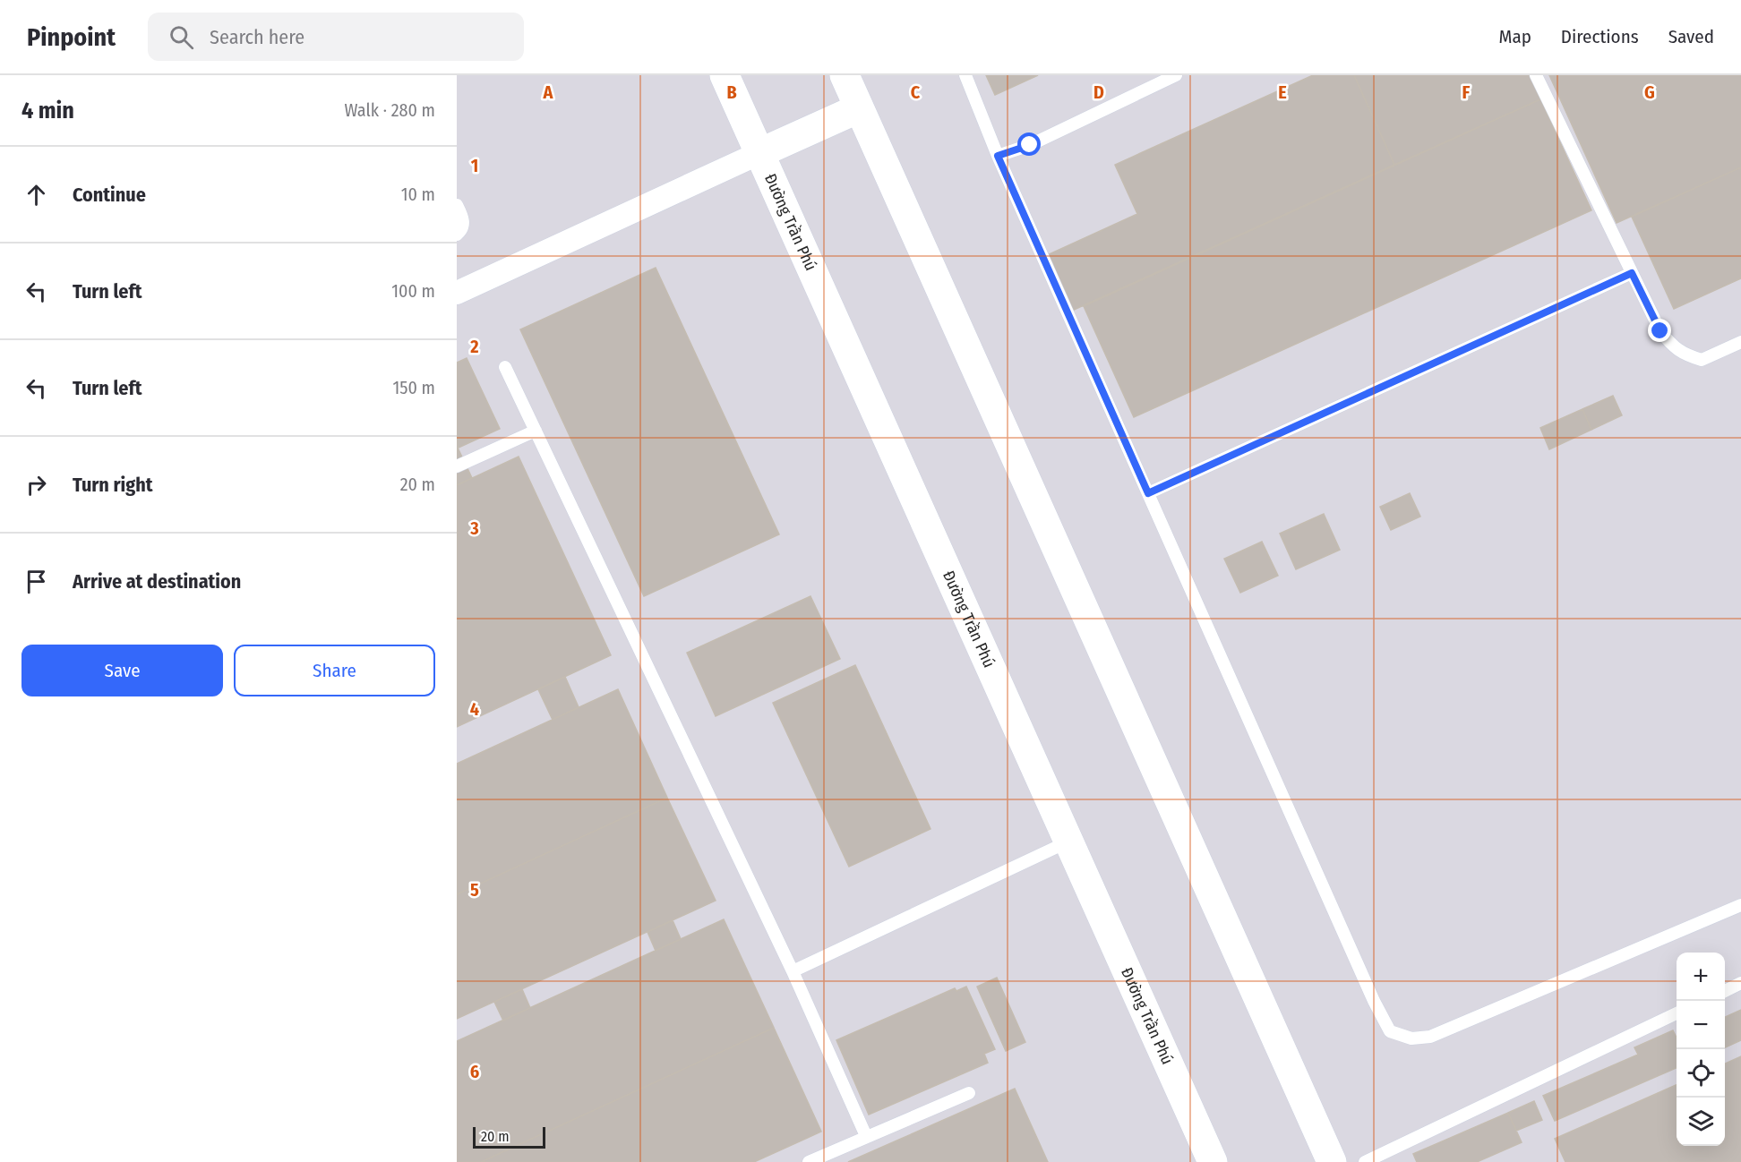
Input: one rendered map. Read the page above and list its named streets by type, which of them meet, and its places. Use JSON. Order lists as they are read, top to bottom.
{
  "streets": {
    "main road": ["Đường Trần Phú"]
  },
  "scale_bar": "20 m",
  "page": {
    "header": "Pinpoint",
    "search": "Search here",
    "nav": ["Map", "Directions", "Saved"],
    "heading": ["4 min", "Walk · 280 m"],
    "list": [
      ["Continue", "10 m"],
      ["Turn left", "100 m"],
      ["Turn left", "150 m"],
      ["Turn right", "20 m"],
      "Arrive at destination"
    ],
    "buttons": ["Save", "Share"],
    "map_buttons": ["+", "−"],
    "scale": "20 m"
  },
  "grid": {
    "columns": [
      "A",
      "B",
      "C",
      "D",
      "E",
      "F",
      "G"
    ],
    "rows": [
      "1",
      "2",
      "3",
      "4",
      "5",
      "6"
    ]
  }
}
